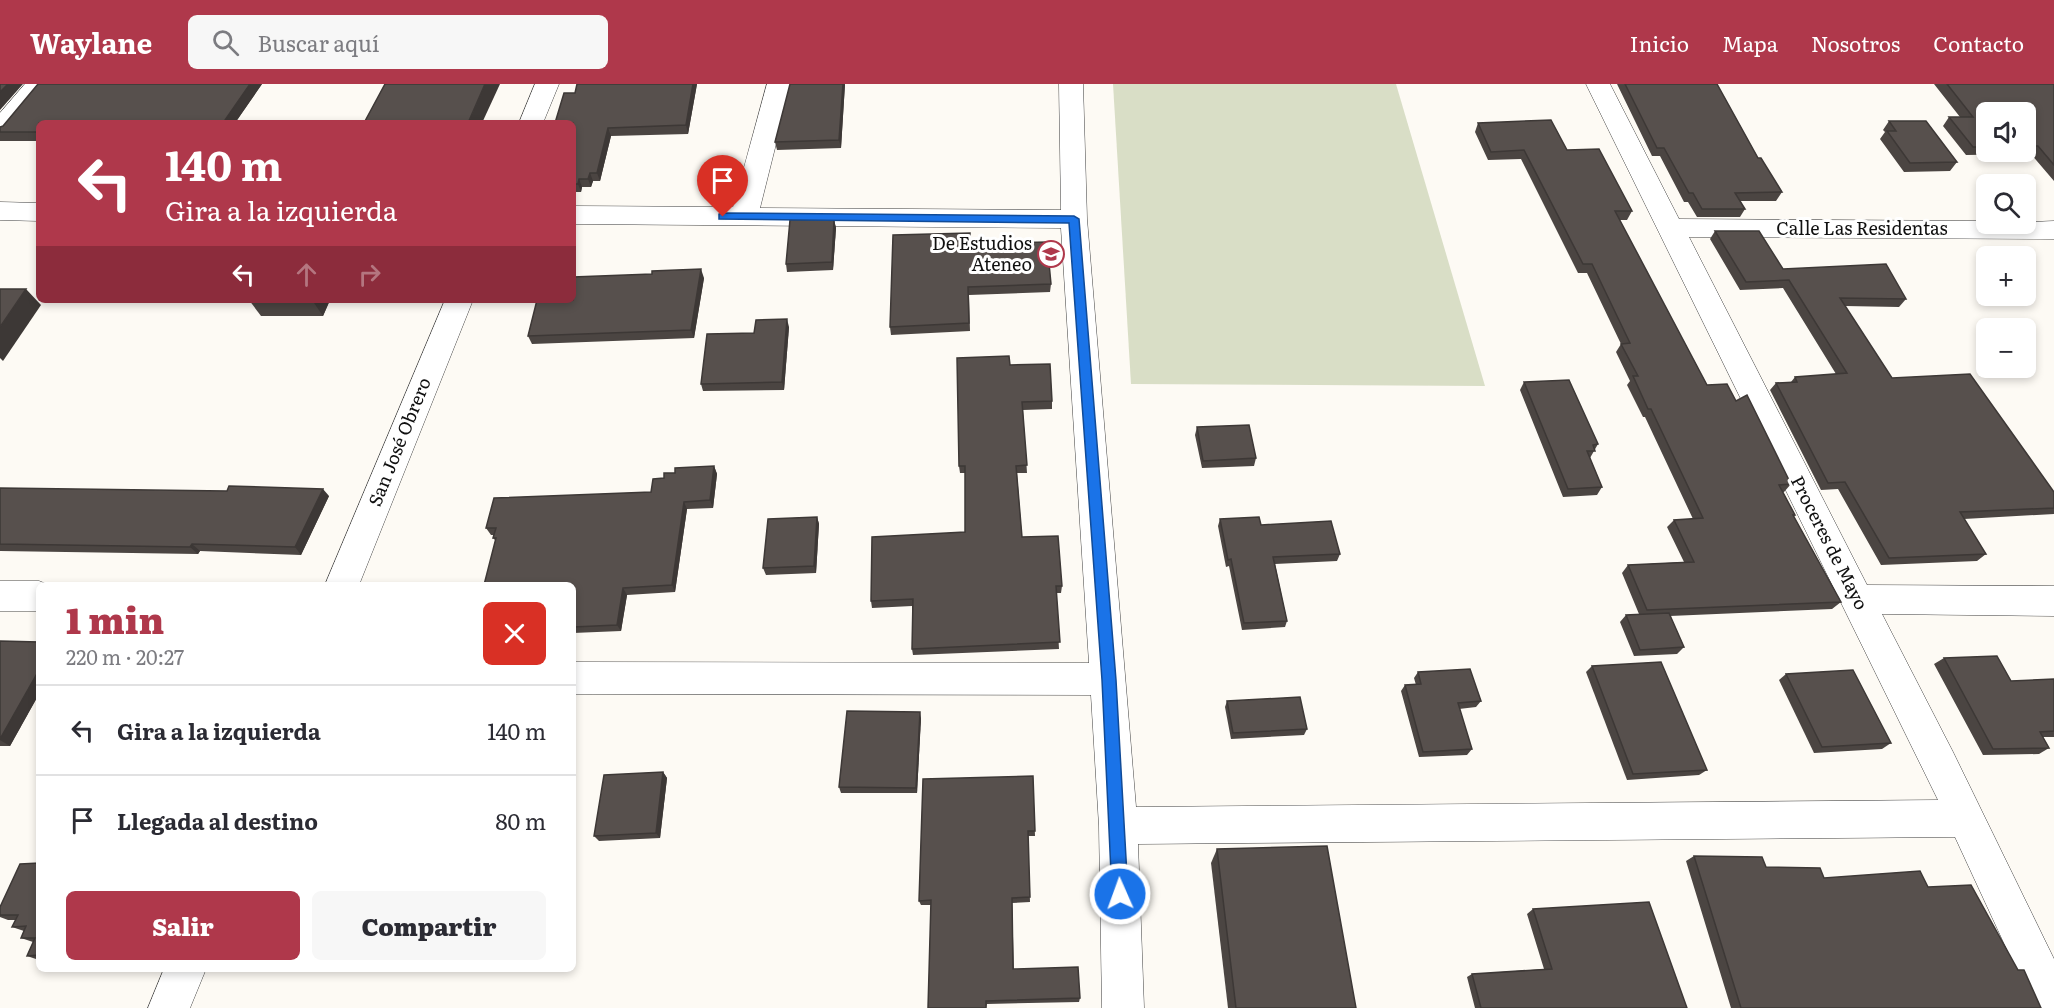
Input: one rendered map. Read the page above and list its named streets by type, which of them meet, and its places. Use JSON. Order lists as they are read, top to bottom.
{
  "streets": {
    "street": ["Calle Las Residentas", "San José Obrero", "Proceres de Mayo"]
  },
  "crossings": [
    ["Calle Las Residentas", "Proceres de Mayo"]
  ],
  "places": {
    "school or university": ["De Estudios Ateneo"]
  },
  "page": {
    "header": "Waylane",
    "search": "Buscar aquí",
    "nav": [
      "Inicio",
      "Mapa",
      "Nosotros",
      "Contacto"
    ],
    "map_buttons": ["+", "−"],
    "turn": ["140 m", "Gira a la izquierda"],
    "heading": ["1 min", "220 m · 20:27"],
    "list": [
      {
        "name": "Gira a la izquierda",
        "value": "140 m"
      },
      {
        "name": "Llegada al destino",
        "value": "80 m"
      }
    ],
    "buttons": ["Salir", "Compartir"]
  }
}
